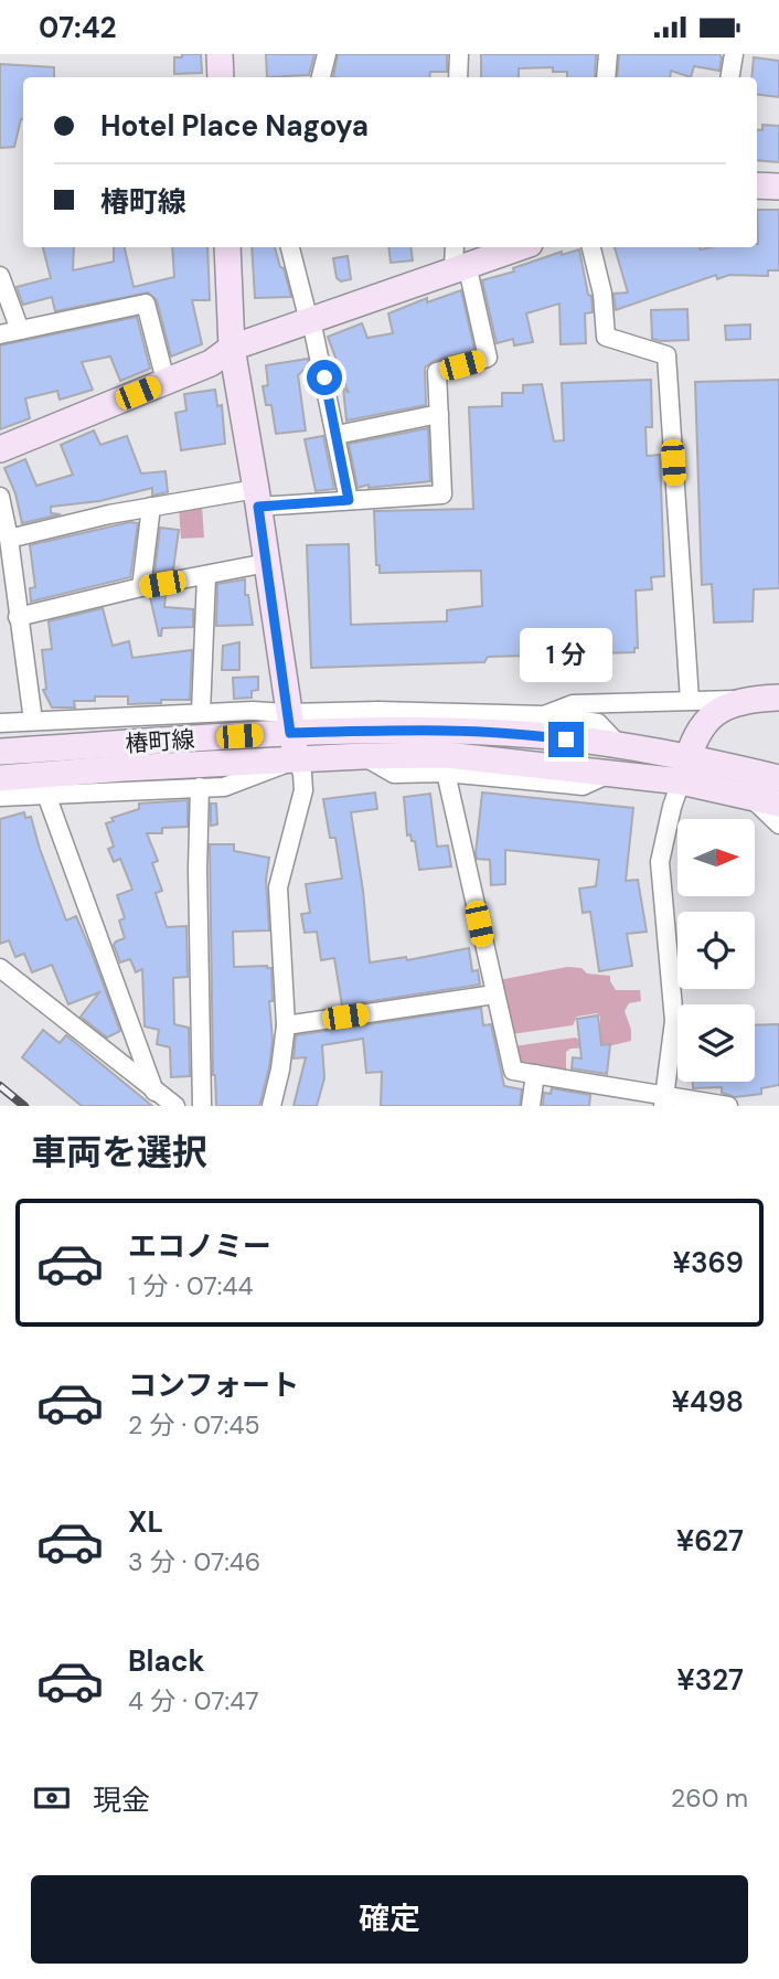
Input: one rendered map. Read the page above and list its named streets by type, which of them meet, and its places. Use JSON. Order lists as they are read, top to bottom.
{
  "streets": {
    "street": ["椿町線"]
  },
  "north": "right",
  "page": {
    "status": "07:42",
    "banner": ["Hotel Place Nagoya", "椿町線"],
    "bubble": "1 分",
    "heading": "車両を選択",
    "list": [
      {
        "name": "エコノミー",
        "note": "1 分 · 07:44",
        "value": "¥369"
      },
      {
        "name": "コンフォート",
        "note": "2 分 · 07:45",
        "value": "¥498"
      },
      {
        "name": "XL",
        "note": "3 分 · 07:46",
        "value": "¥627"
      },
      {
        "name": "Black",
        "note": "4 分 · 07:47",
        "value": "¥327"
      }
    ],
    "pay": ["現金", "260 m"],
    "buttons": "確定"
  }
}
